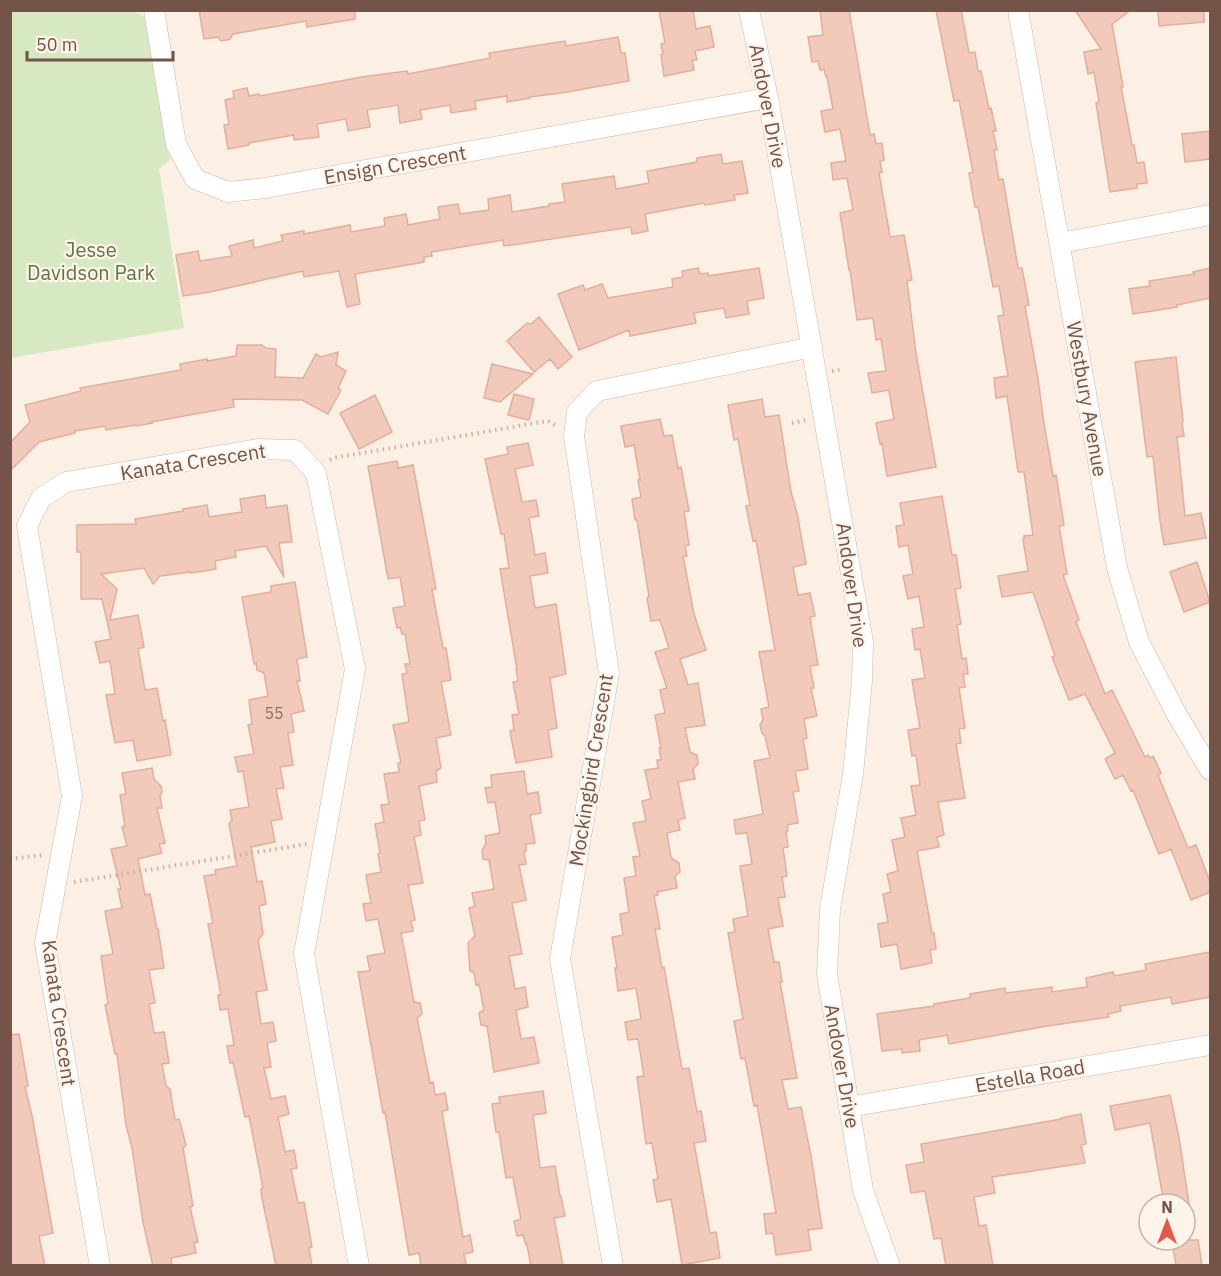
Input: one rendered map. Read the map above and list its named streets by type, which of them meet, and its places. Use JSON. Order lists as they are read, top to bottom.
{
  "streets": {
    "street": [
      "Andover Drive",
      "Ensign Crescent",
      "Westbury Avenue",
      "Kanata Crescent",
      "Mockingbird Crescent",
      "Estella Road"
    ]
  },
  "crossings": [
    ["Andover Drive", "Ensign Crescent"],
    ["Andover Drive", "Mockingbird Crescent"],
    ["Andover Drive", "Estella Road"]
  ],
  "parks": ["Jesse Davidson Park"],
  "house_numbers": ["55"],
  "scale_bar": "50 m",
  "north": "top"
}
